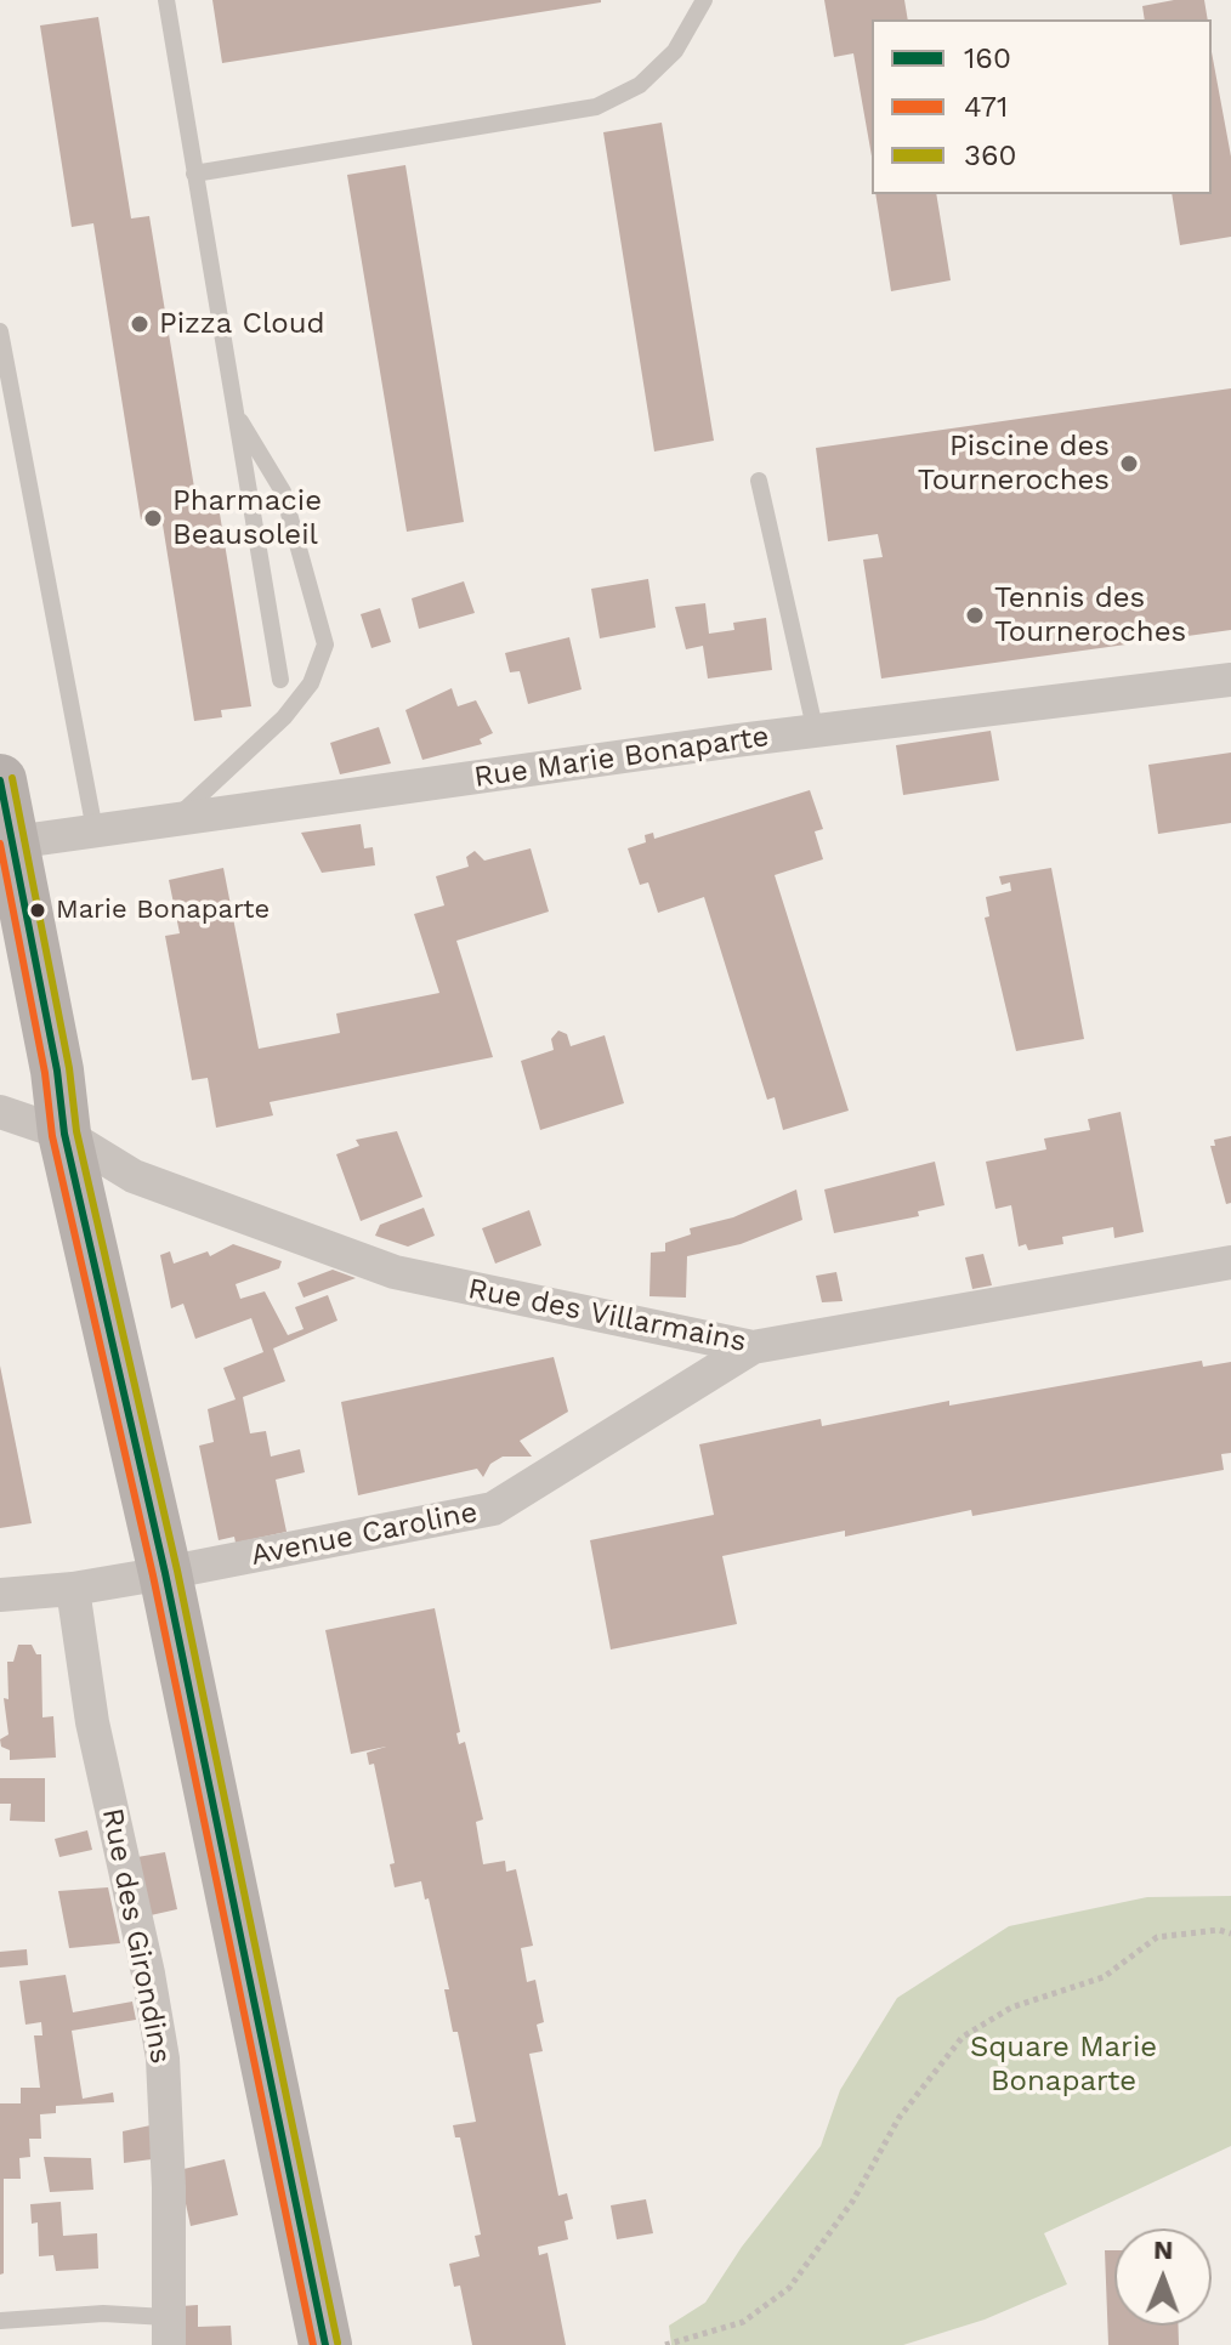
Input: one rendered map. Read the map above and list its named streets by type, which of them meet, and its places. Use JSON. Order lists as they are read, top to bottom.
{
  "streets": {
    "street": [
      "Rue Marie Bonaparte",
      "Rue des Villarmains",
      "Avenue Caroline",
      "Rue des Girondins"
    ]
  },
  "crossings": [
    ["Rue des Villarmains", "Avenue Caroline"],
    ["Avenue Caroline", "Rue des Girondins"]
  ],
  "parks": ["Square Marie Bonaparte"],
  "places": [
    "Pizza Cloud",
    "Piscine des Tourneroches",
    "Pharmacie Beausoleil",
    "Tennis des Tourneroches",
    "Marie Bonaparte"
  ],
  "lines": ["transit line 360", "transit line 160", "transit line 471"],
  "legend": ["160", "471", "360"],
  "north": "top"
}
